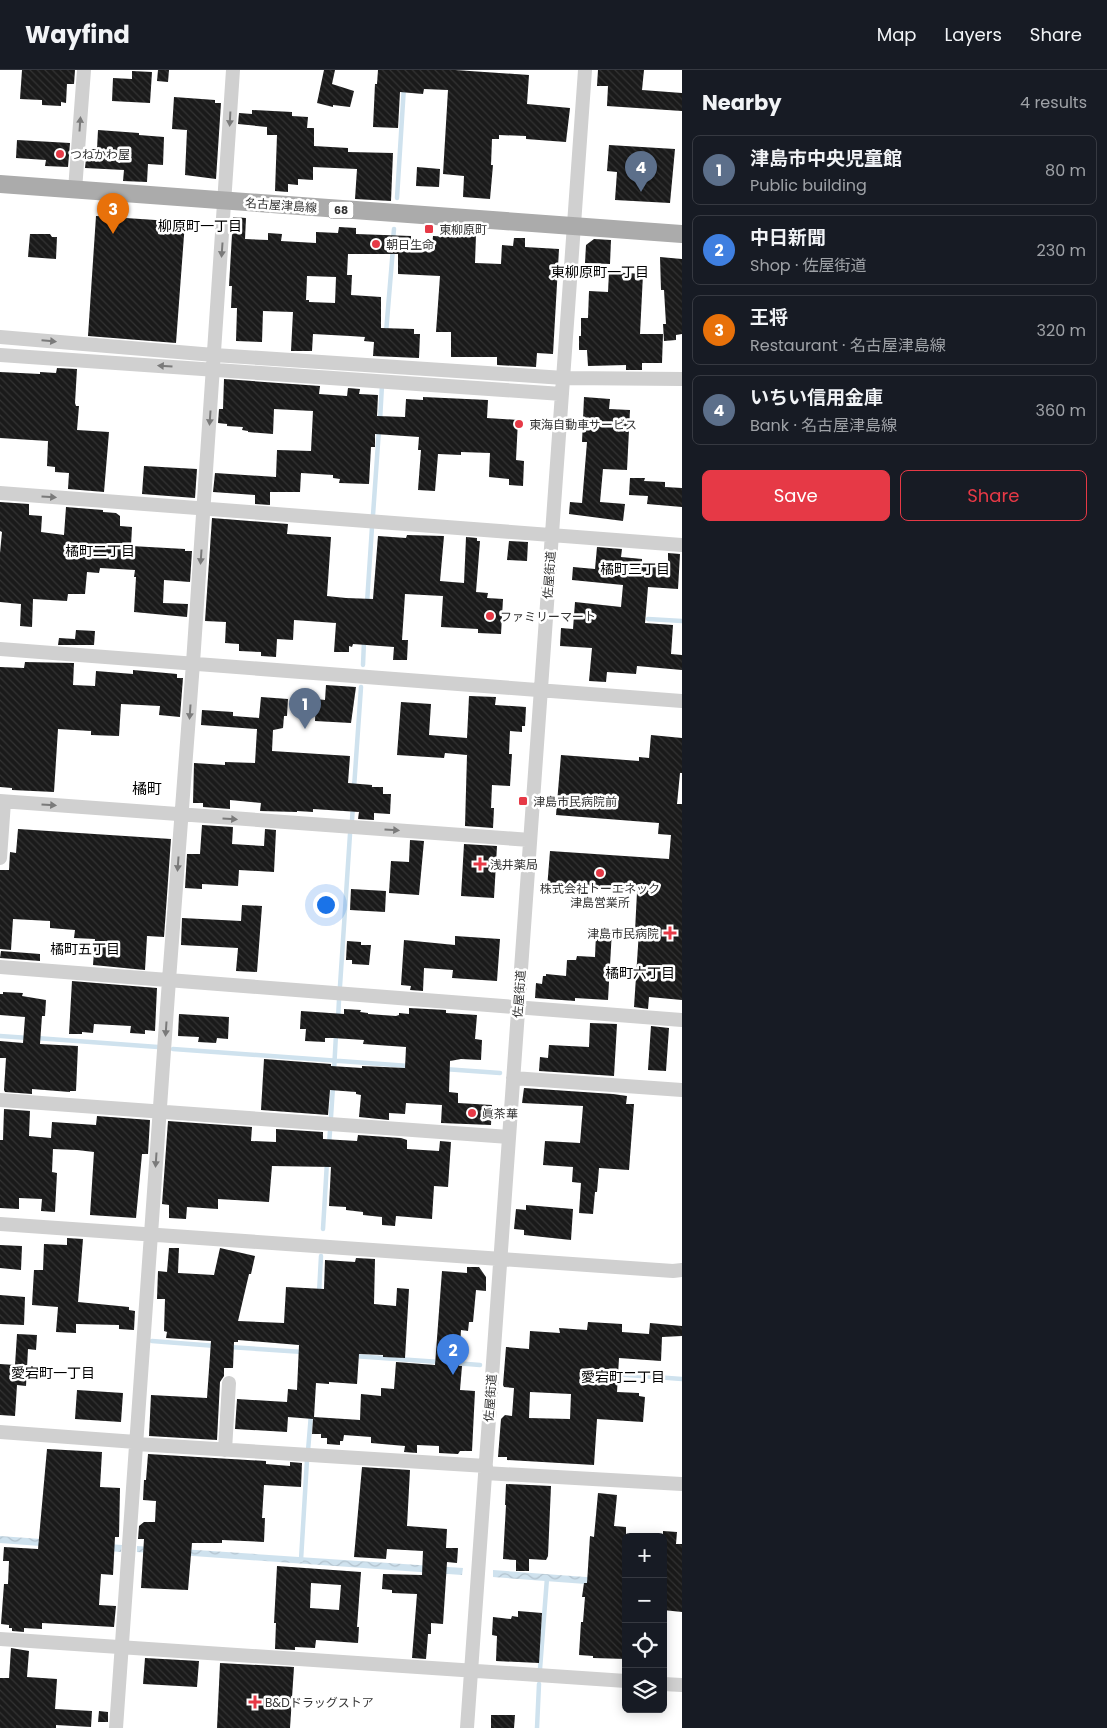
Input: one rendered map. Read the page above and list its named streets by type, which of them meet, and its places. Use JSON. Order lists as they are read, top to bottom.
{
  "streets": {
    "main road": ["名古屋津島線", "68"],
    "street": ["佐屋街道"]
  },
  "crossings": [
    ["名古屋津島線", "佐屋街道"]
  ],
  "districts": [
    "柳原町一丁目",
    "東柳原町一丁目",
    "橘町二丁目",
    "橘町三丁目",
    "橘町",
    "橘町五丁目",
    "橘町六丁目",
    "愛宕町一丁目",
    "愛宕町二丁目"
  ],
  "places": {
    "other": [
      "つねかわ屋",
      "朝日生命",
      "東海自動車サービス",
      "ファミリーマート",
      "株式会社トーエネック 津島営業所",
      "眞茶華"
    ],
    "transit": ["東柳原町", "津島市民病院前"],
    "health": ["浅井薬局", "津島市民病院", "B&Dドラッグストア"]
  },
  "page": {
    "header": "Wayfind",
    "nav": ["Map", "Layers", "Share"],
    "heading": ["Nearby", "4 results"],
    "list": [
      {
        "mark": "1",
        "name": "津島市中央児童館",
        "note": "Public building",
        "value": "80 m"
      },
      {
        "mark": "2",
        "name": "中日新聞",
        "note": "Shop · 佐屋街道",
        "value": "230 m"
      },
      {
        "mark": "3",
        "name": "王将",
        "note": "Restaurant · 名古屋津島線",
        "value": "320 m"
      },
      {
        "mark": "4",
        "name": "いちい信用金庫",
        "note": "Bank · 名古屋津島線",
        "value": "360 m"
      }
    ],
    "pins": [
      "4",
      "3",
      "1",
      "2"
    ],
    "buttons": ["Save", "Share"],
    "map_buttons": ["+", "−"]
  }
}
